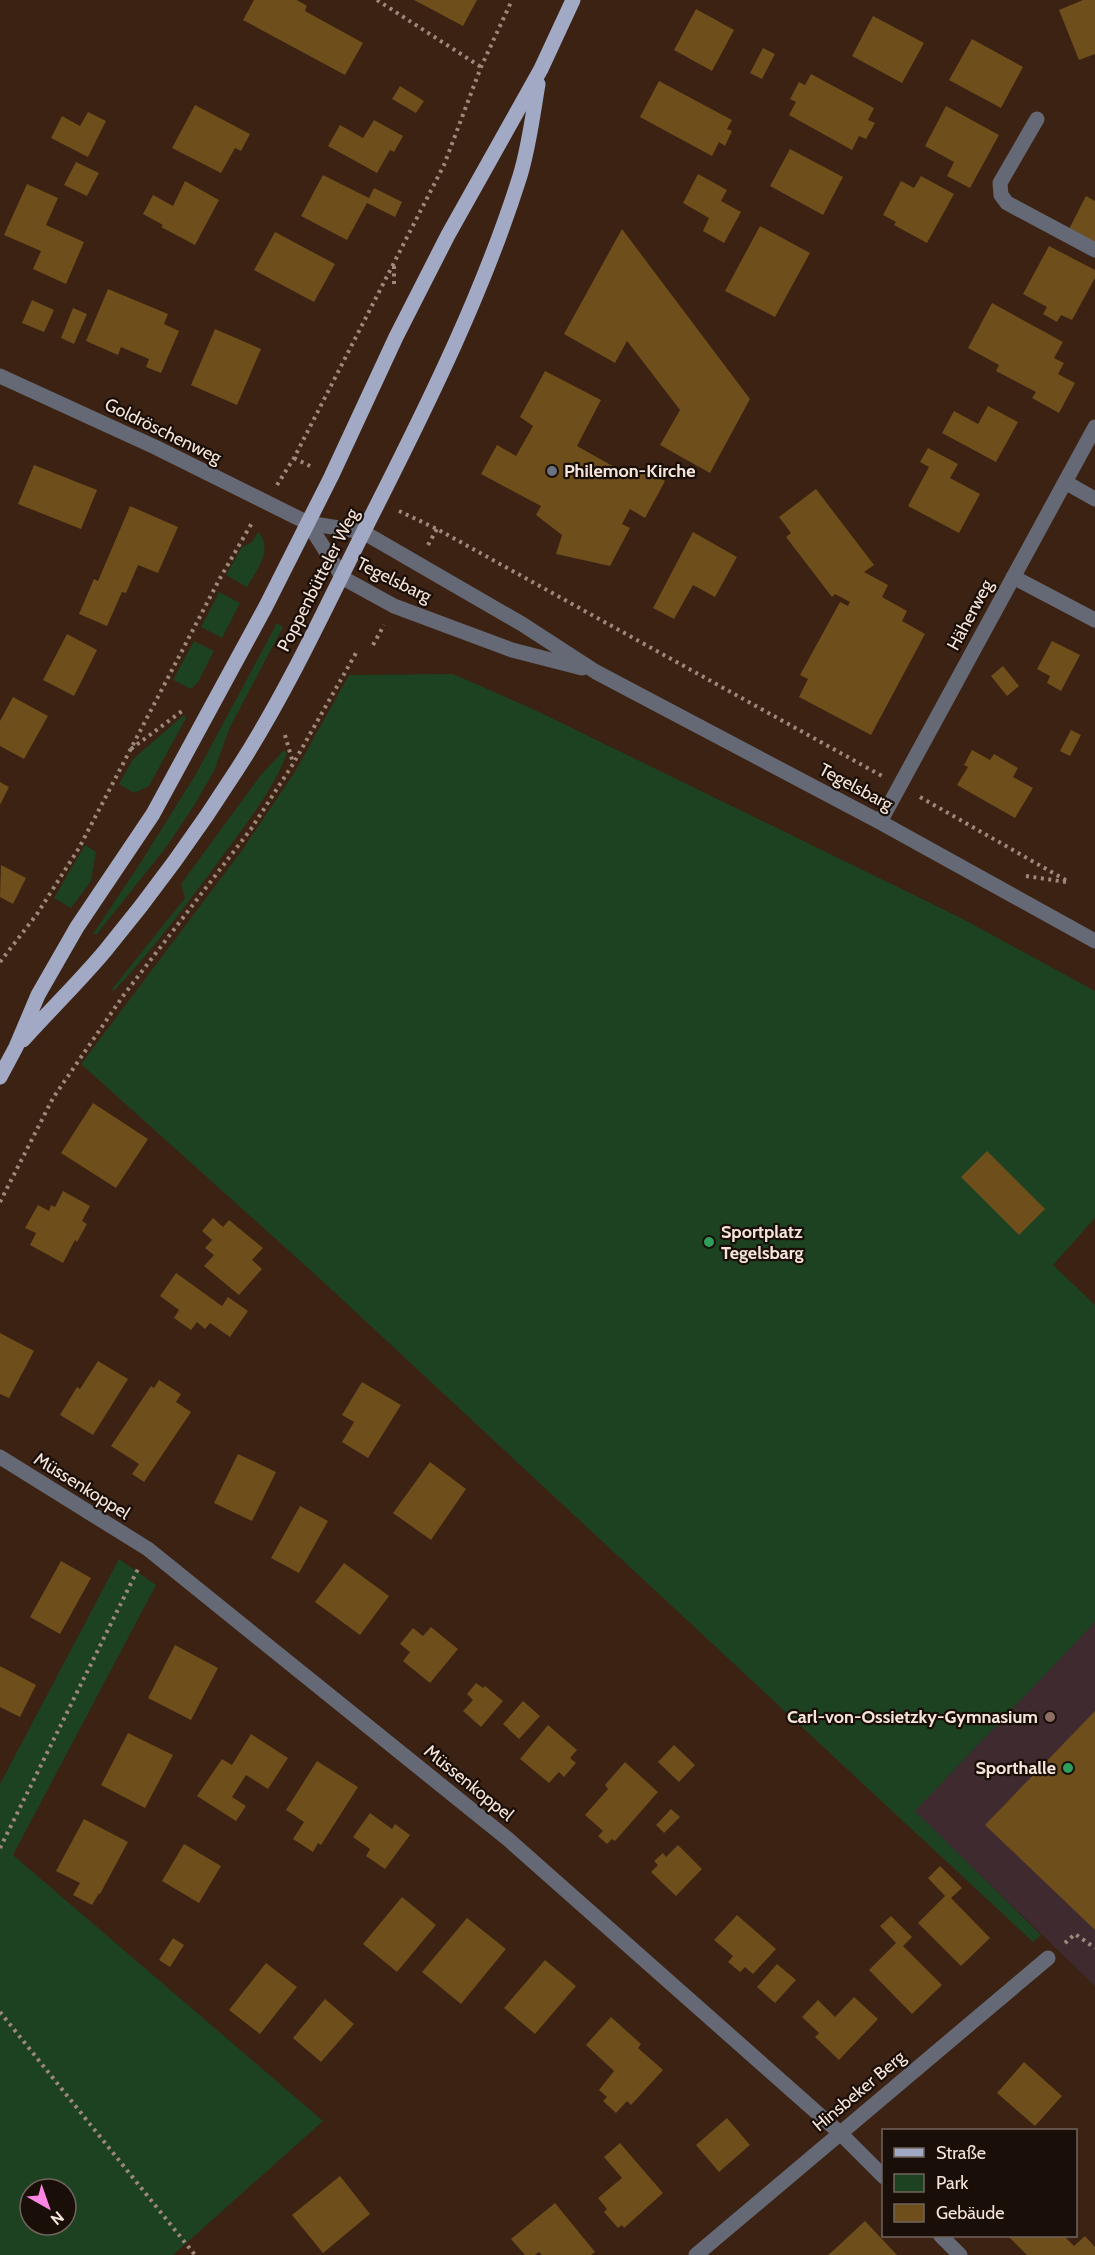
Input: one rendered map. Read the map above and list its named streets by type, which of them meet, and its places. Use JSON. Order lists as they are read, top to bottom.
{
  "streets": {
    "main road": ["Poppenbütteler Weg"],
    "street": [
      "Goldröschenweg",
      "Tegelsbarg",
      "Häherweg",
      "Müssenkoppel",
      "Hinsbeker Berg"
    ]
  },
  "crossings": [
    ["Goldröschenweg", "Poppenbütteler Weg"],
    ["Goldröschenweg", "Tegelsbarg"],
    ["Poppenbütteler Weg", "Tegelsbarg"],
    ["Tegelsbarg", "Häherweg"],
    ["Müssenkoppel", "Hinsbeker Berg"]
  ],
  "places": [
    "Philemon-Kirche",
    "Sportplatz Tegelsbarg",
    "Carl-von-Ossietzky-Gymnasium",
    "Sporthalle"
  ],
  "legend": ["Straße", "Park", "Gebäude"],
  "north": "bottom right"
}
